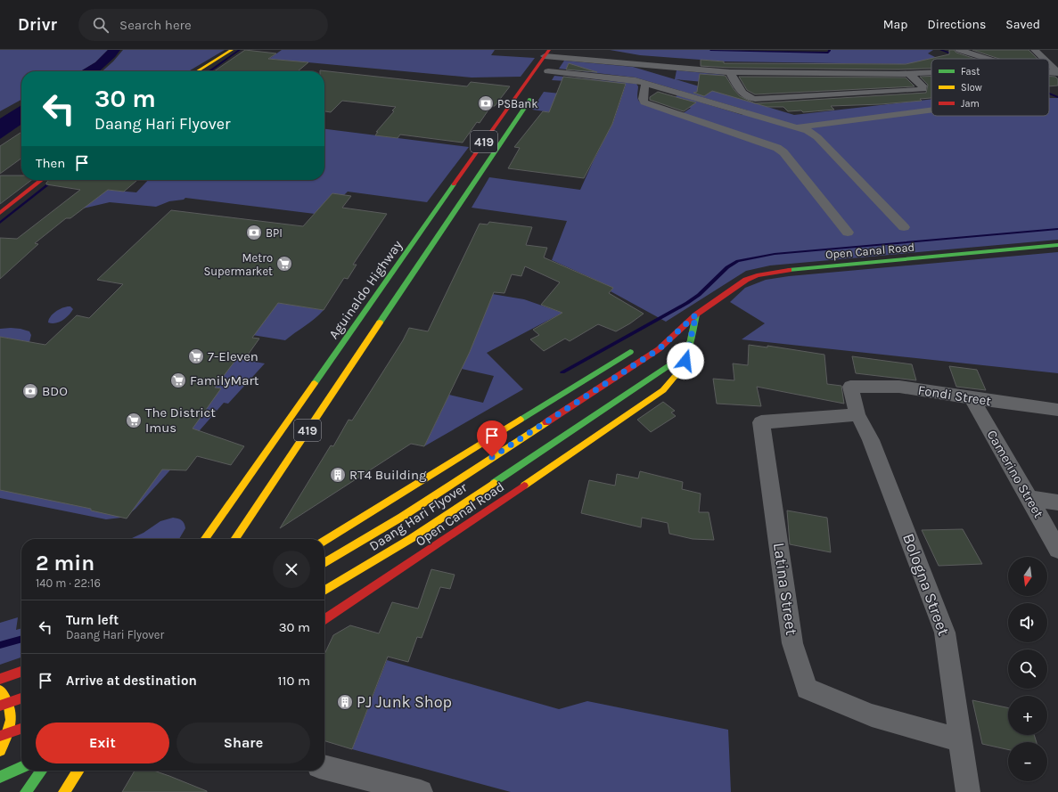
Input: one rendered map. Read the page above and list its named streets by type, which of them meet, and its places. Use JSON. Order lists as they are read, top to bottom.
{
  "streets": {
    "main road": [
      "419",
      "Open Canal Road",
      "Aguinaldo Highway",
      "Daang Hari Flyover"
    ],
    "street": [
      "Fondi Street",
      "Camerino Street",
      "Bologna Street",
      "Latina Street"
    ]
  },
  "crossings": [
    ["Open Canal Road", "Daang Hari Flyover"],
    ["Fondi Street", "Camerino Street"],
    ["Fondi Street", "Bologna Street"],
    ["Bologna Street", "Latina Street"]
  ],
  "places": {
    "bank": ["PSBank", "BPI", "BDO"],
    "supermarket": [
      "Metro Supermarket",
      "7-Eleven",
      "FamilyMart",
      "The District Imus"
    ],
    "building": ["RT4 Building", "PJ Junk Shop"]
  },
  "legend": ["Fast", "Slow", "Jam"],
  "north": "bottom",
  "page": {
    "header": "Drivr",
    "search": "Search here",
    "nav": ["Map", "Directions", "Saved"],
    "turn": ["30 m", "Daang Hari Flyover"],
    "then": "Then",
    "heading": ["2 min", "140 m · 22:16"],
    "map_buttons": ["+", "−"],
    "list": [
      {
        "name": "Turn left",
        "note": "Daang Hari Flyover",
        "value": "30 m"
      },
      {
        "name": "Arrive at destination",
        "value": "110 m"
      }
    ],
    "buttons": ["Exit", "Share"]
  }
}
